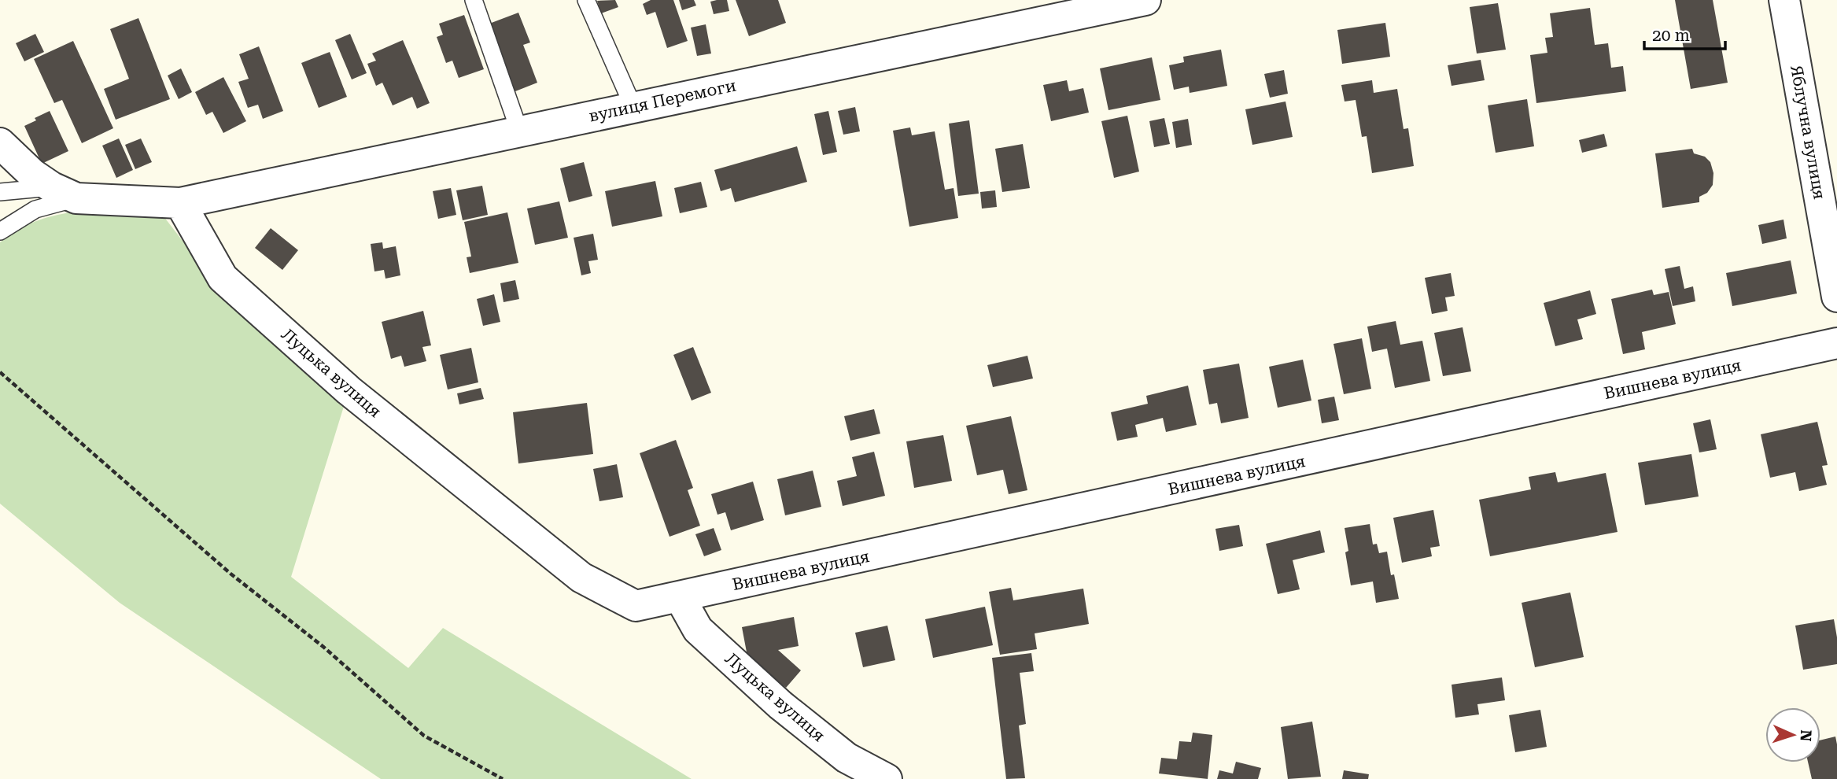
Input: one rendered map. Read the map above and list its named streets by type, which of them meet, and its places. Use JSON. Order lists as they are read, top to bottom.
{
  "streets": {
    "street": [
      "вулиця Перемоги",
      "Яблучна вулиця",
      "Луцька вулиця",
      "Вишнева вулиця"
    ]
  },
  "crossings": [
    ["вулиця Перемоги", "Луцька вулиця"],
    ["Луцька вулиця", "Вишнева вулиця"]
  ],
  "scale_bar": "20 m",
  "north": "right"
}
